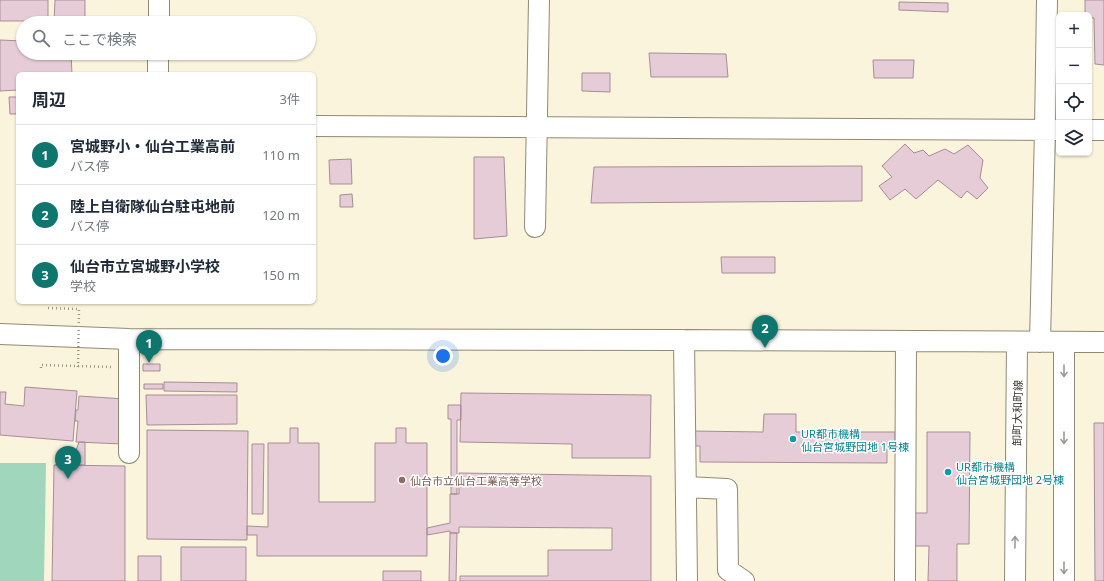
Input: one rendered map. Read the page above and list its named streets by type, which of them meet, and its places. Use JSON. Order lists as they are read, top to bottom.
{
  "streets": {
    "street": ["卸町大和町線"]
  },
  "places": ["UR都市機構 仙台宮城野団地 1号棟", "UR都市機構 仙台宮城野団地 2号棟", "仙台市立仙台工業高等学校"],
  "page": {
    "map_buttons": ["+", "−"],
    "search": "ここで検索",
    "heading": ["周辺", "3件"],
    "list": [
      {
        "mark": "1",
        "name": "宮城野小・仙台工業高前",
        "note": "バス停",
        "value": "110 m"
      },
      {
        "mark": "2",
        "name": "陸上自衛隊仙台駐屯地前",
        "note": "バス停",
        "value": "120 m"
      },
      {
        "mark": "3",
        "name": "仙台市立宮城野小学校",
        "note": "学校",
        "value": "150 m"
      }
    ],
    "pins": ["2", "1", "3"]
  }
}
